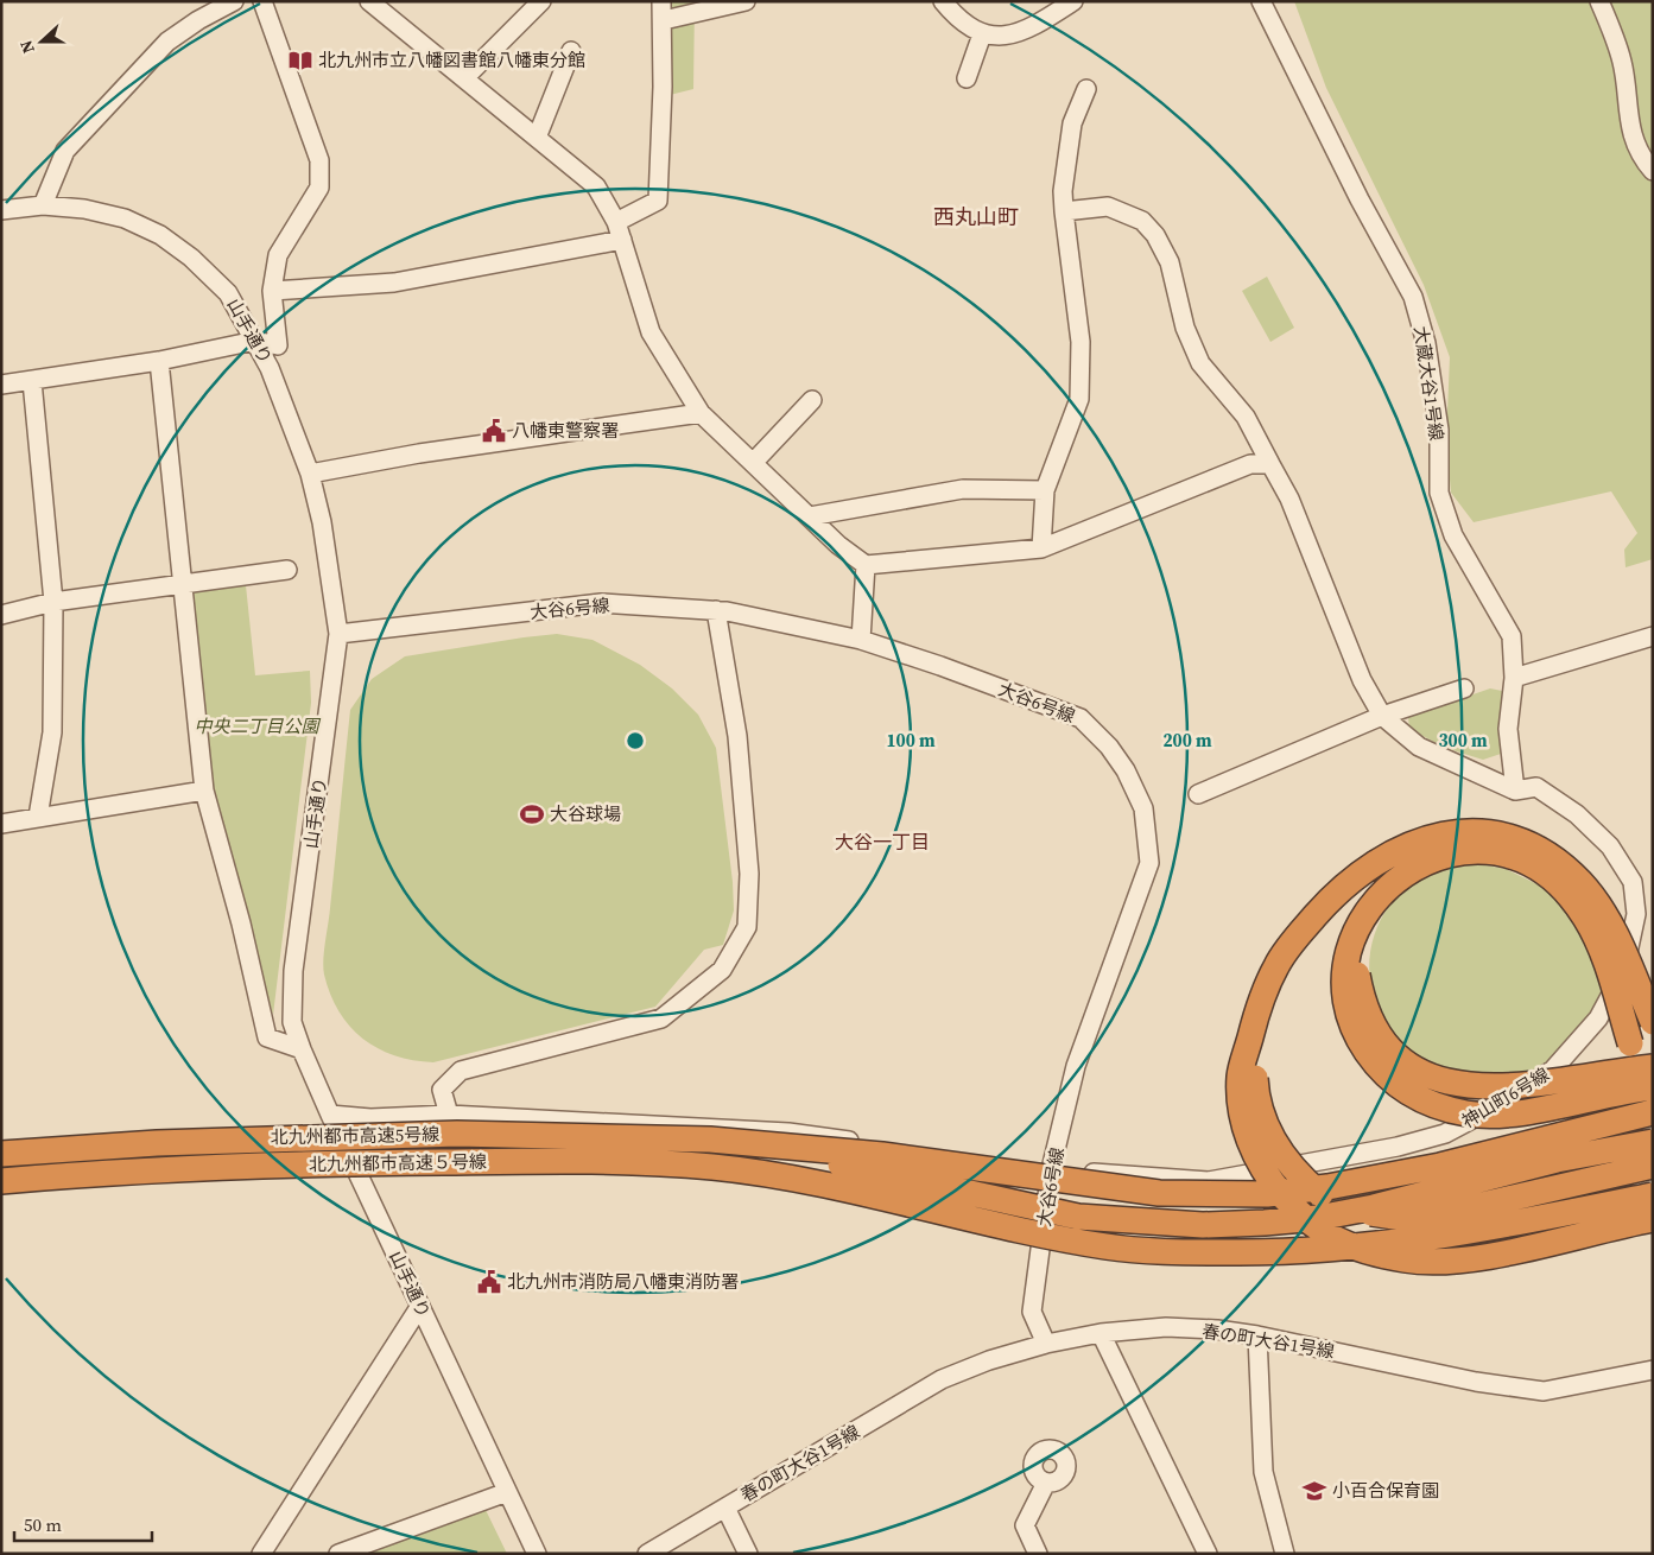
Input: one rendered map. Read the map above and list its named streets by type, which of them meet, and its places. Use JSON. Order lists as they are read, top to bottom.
{
  "streets": {
    "highway": ["北九州都市高速5号線", "北九州都市高速５号線"],
    "street": [
      "山手通り",
      "大蔵大谷1号線",
      "大谷6号線",
      "神山町6号線",
      "春の町大谷1号線"
    ]
  },
  "crossings": [
    ["山手通り", "大谷6号線"],
    ["山手通り", "神山町6号線"],
    ["大谷6号線", "神山町6号線"],
    ["大谷6号線", "春の町大谷1号線"]
  ],
  "districts": ["西丸山町", "大谷一丁目"],
  "parks": ["中央二丁目公園"],
  "places": {
    "library": ["北九州市立八幡図書館八幡東分館"],
    "public building": ["八幡東警察署", "北九州市消防局八幡東消防署"],
    "sports": ["大谷球場"],
    "school or university": ["小百合保育園"]
  },
  "scale_bar": "50 m",
  "north": "left",
  "rings": ["100 m", "200 m", "300 m"]
}
